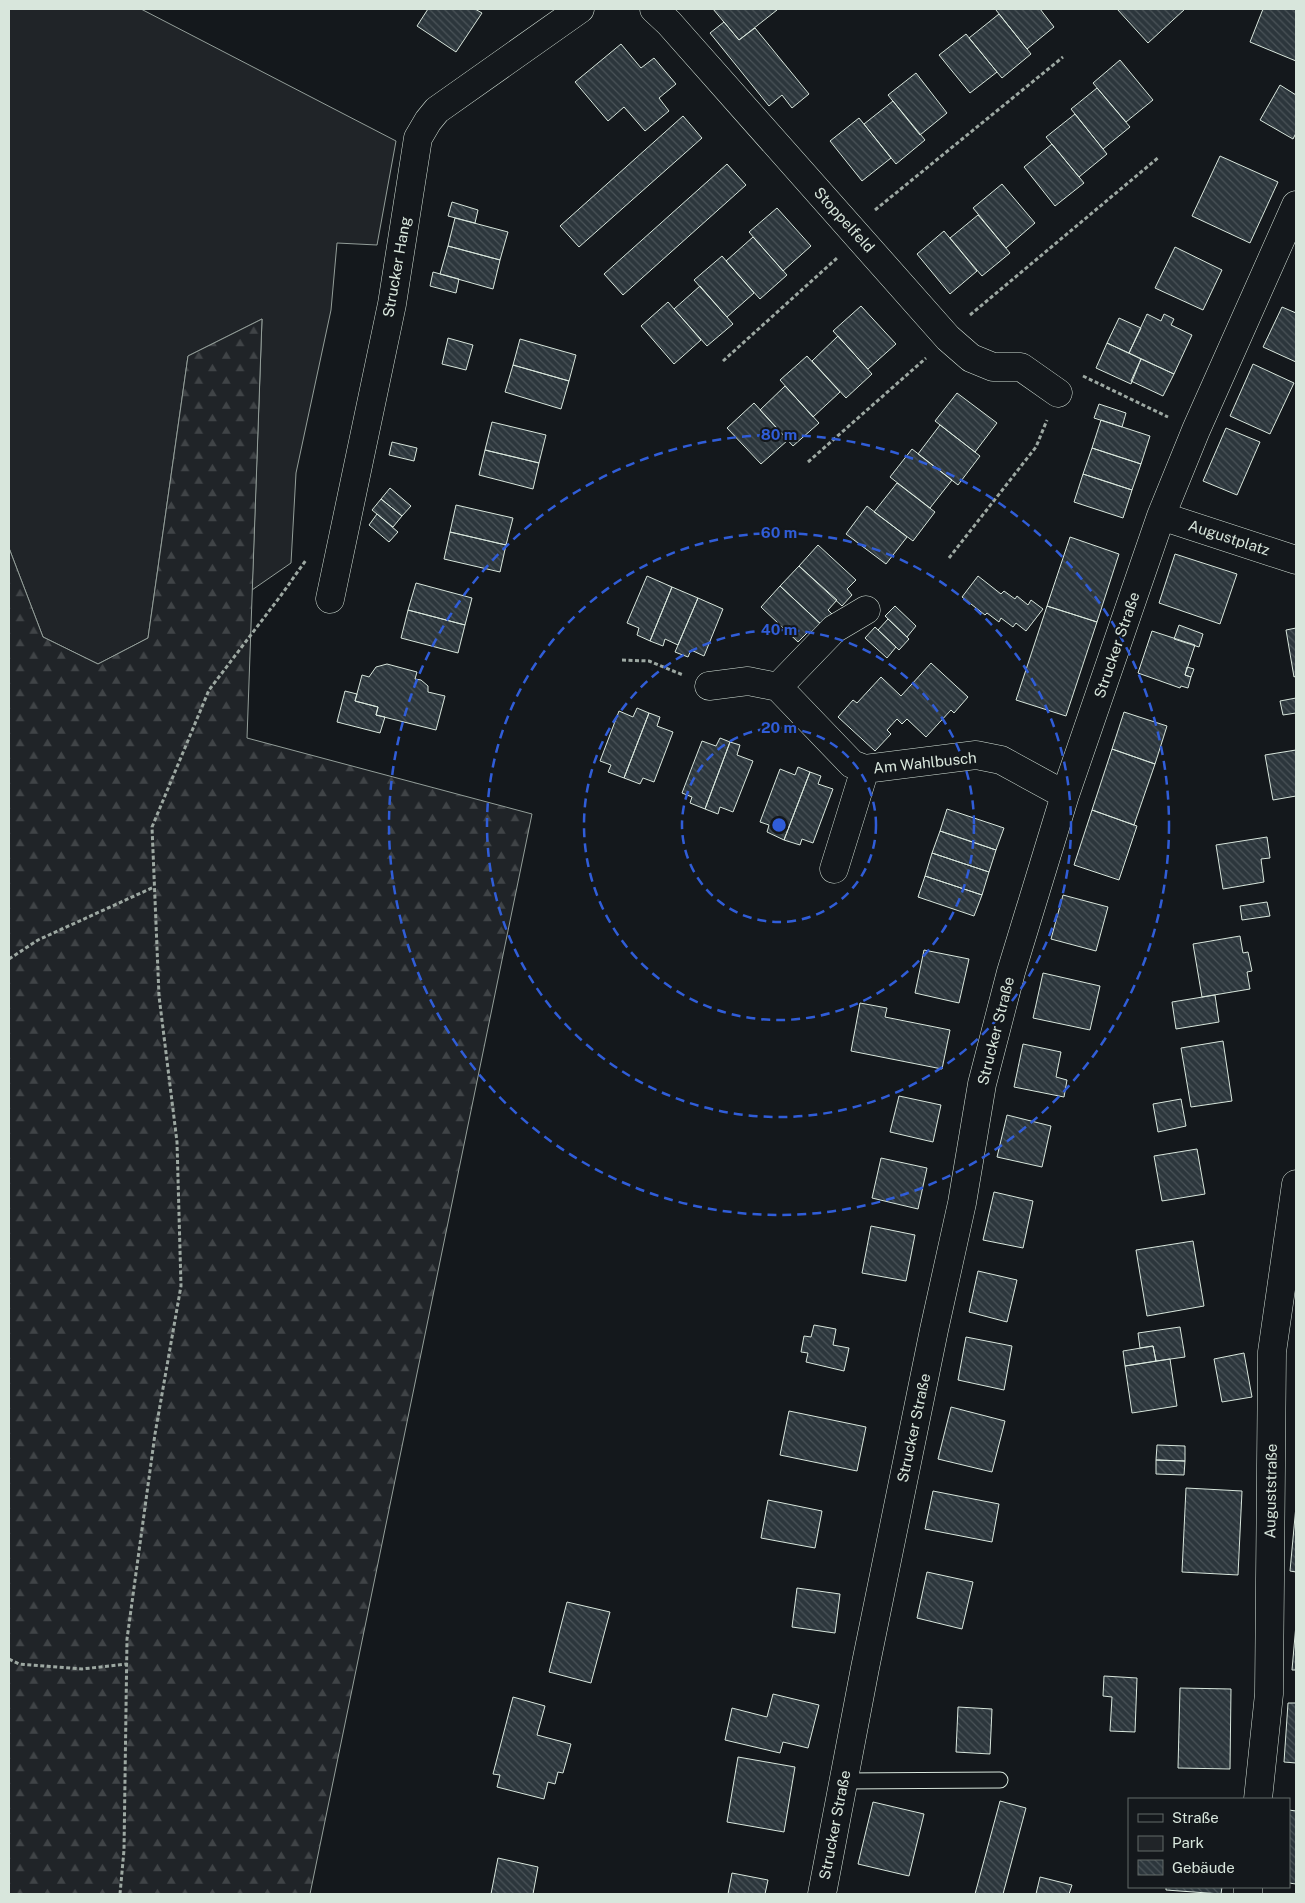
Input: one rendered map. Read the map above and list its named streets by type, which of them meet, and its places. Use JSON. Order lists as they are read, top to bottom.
{
  "streets": {
    "street": [
      "Stoppelfeld",
      "Strucker Hang",
      "Augustplatz",
      "Strucker Straße",
      "Am Wahlbusch",
      "Auguststraße"
    ]
  },
  "crossings": [
    ["Augustplatz", "Strucker Straße"],
    ["Strucker Straße", "Am Wahlbusch"]
  ],
  "legend": ["Straße", "Park", "Gebäude"],
  "rings": [
    "80 m",
    "60 m",
    "40 m",
    "20 m"
  ]
}
